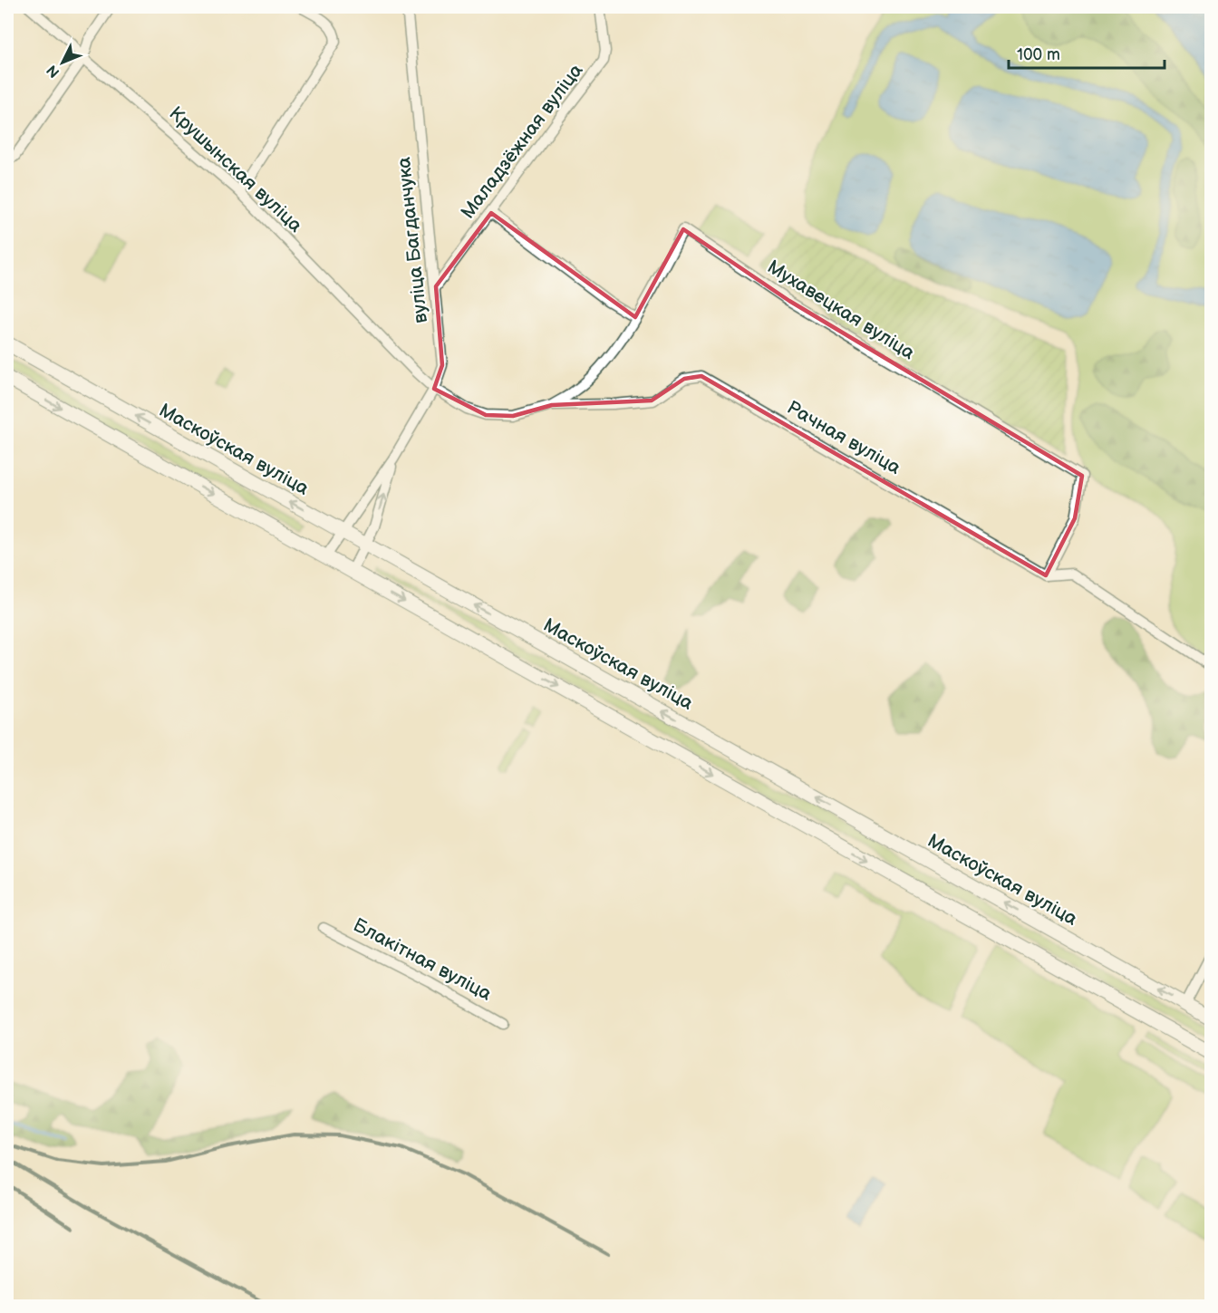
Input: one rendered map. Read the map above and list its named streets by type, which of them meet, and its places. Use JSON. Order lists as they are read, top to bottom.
{
  "streets": {
    "main road": ["Маскоўская вуліца"],
    "street": [
      "Маладзёжная вуліца",
      "Крушынская вуліца",
      "вуліца Багданчука",
      "Мухавецкая вуліца",
      "Рачная вуліца",
      "Блакітная вуліца"
    ]
  },
  "crossings": [
    ["Маладзёжная вуліца", "вуліца Багданчука"],
    ["Крушынская вуліца", "вуліца Багданчука"],
    ["Крушынская вуліца", "Рачная вуліца"],
    ["вуліца Багданчука", "Рачная вуліца"],
    ["вуліца Багданчука", "Маскоўская вуліца"],
    ["Мухавецкая вуліца", "Рачная вуліца"]
  ],
  "scale_bar": "100 m",
  "north": "bottom left"
}
